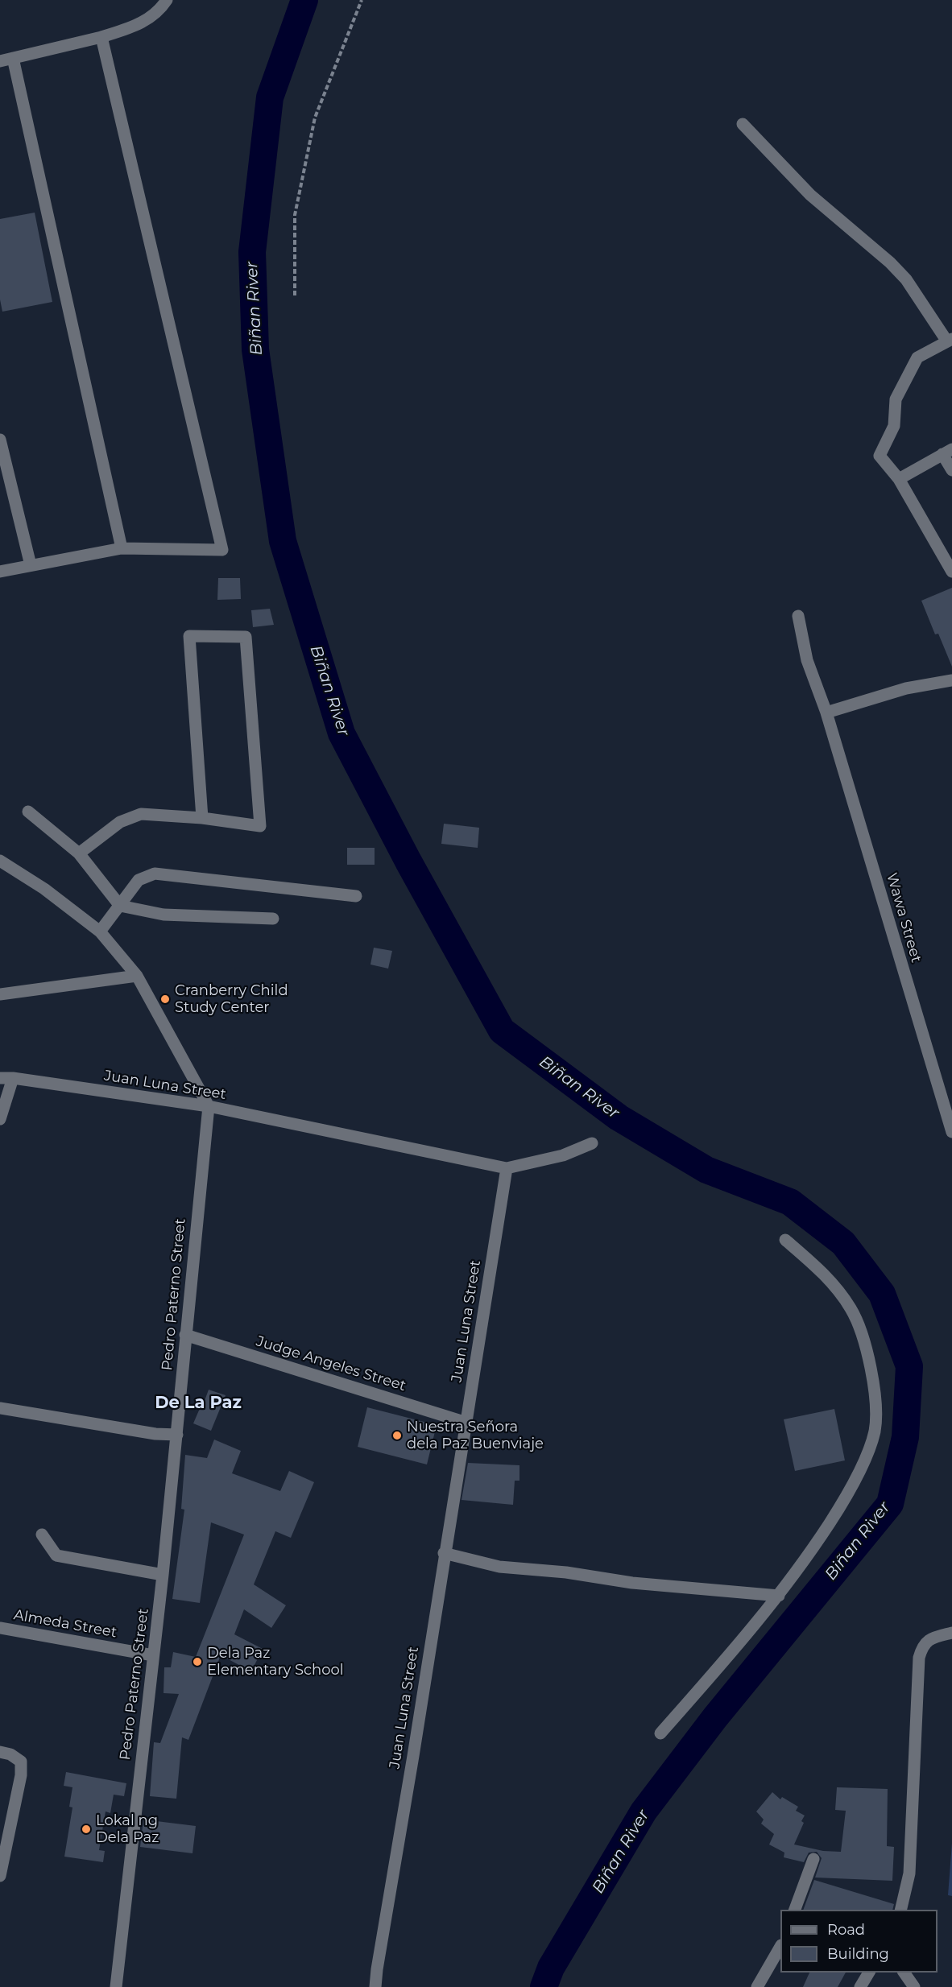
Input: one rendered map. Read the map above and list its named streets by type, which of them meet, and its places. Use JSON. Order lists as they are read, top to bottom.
{
  "streets": {
    "street": [
      "Wawa Street",
      "Juan Luna Street",
      "Pedro Paterno Street",
      "Judge Angeles Street",
      "Almeda Street"
    ]
  },
  "crossings": [
    ["Juan Luna Street", "Pedro Paterno Street"],
    ["Juan Luna Street", "Judge Angeles Street"],
    ["Pedro Paterno Street", "Judge Angeles Street"],
    ["Pedro Paterno Street", "Almeda Street"]
  ],
  "districts": ["De La Paz"],
  "water": ["Biñan River"],
  "places": [
    "Cranberry Child Study Center",
    "Nuestra Señora dela Paz Buenviaje",
    "Dela Paz Elementary School",
    "Lokal ng Dela Paz"
  ],
  "legend": ["Road", "Building"]
}
